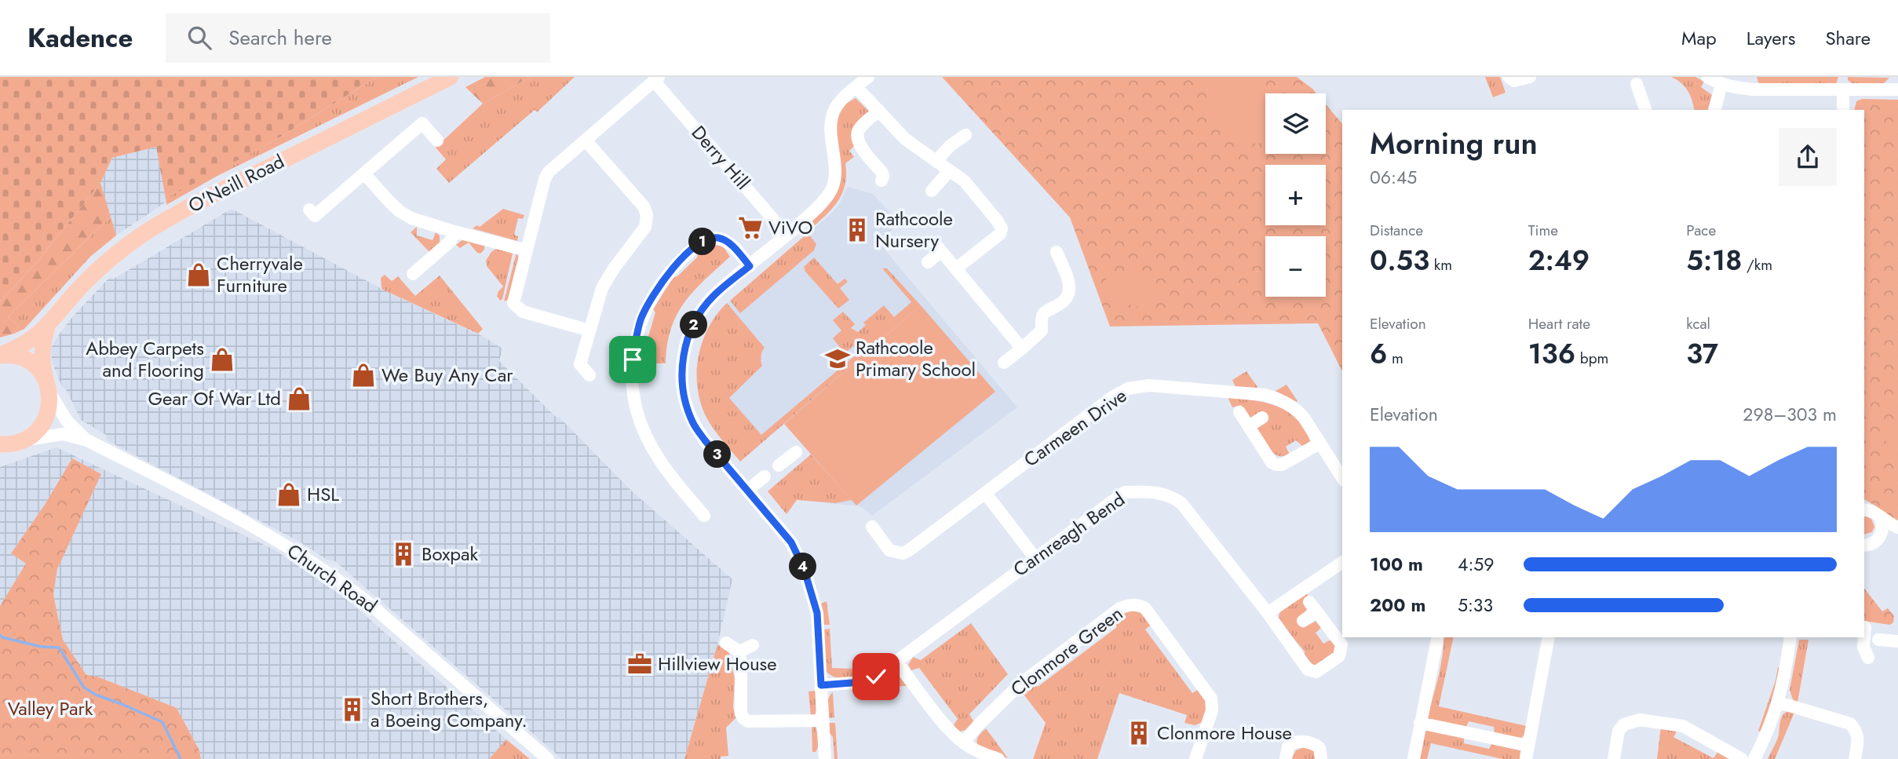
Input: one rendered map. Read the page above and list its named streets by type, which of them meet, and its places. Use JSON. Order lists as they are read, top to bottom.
{
  "streets": {
    "main road": ["O'Neill Road"],
    "street": [
      "Derry Hill",
      "Carmeen Drive",
      "Carnreagh Bend",
      "Church Road",
      "Clonmore Green"
    ]
  },
  "crossings": [
    ["O'Neill Road", "Church Road"]
  ],
  "parks": ["Valley Park"],
  "places": {
    "supermarket": ["ViVO"],
    "building": [
      "Rathcoole Nursery",
      "Boxpak",
      "Short Brothers, a Boeing Company.",
      "Clonmore House"
    ],
    "shop": [
      "Cherryvale Furniture",
      "Abbey Carpets and Flooring",
      "We Buy Any Car",
      "Gear Of War Ltd",
      "HSL"
    ],
    "school or university": ["Rathcoole Primary School"],
    "office": ["Hillview House"]
  },
  "page": {
    "header": "Kadence",
    "search": "Search here",
    "nav": ["Map", "Layers", "Share"],
    "map_buttons": ["+", "−"],
    "heading": ["Morning run", "06:45"],
    "stats": [
      ["Distance", "0.53 km"],
      ["Time", "2:49"],
      ["Pace", "5:18 /km"],
      ["Elevation", "6 m"],
      ["Heart rate", "136 bpm"],
      ["kcal", "37"]
    ],
    "pins": [
      "1",
      "2",
      "3",
      "4"
    ],
    "chart": ["Elevation", "298–303 m"],
    "list": [
      {
        "name": "100 m",
        "note": "4:59"
      },
      {
        "name": "200 m",
        "note": "5:33"
      }
    ]
  }
}
